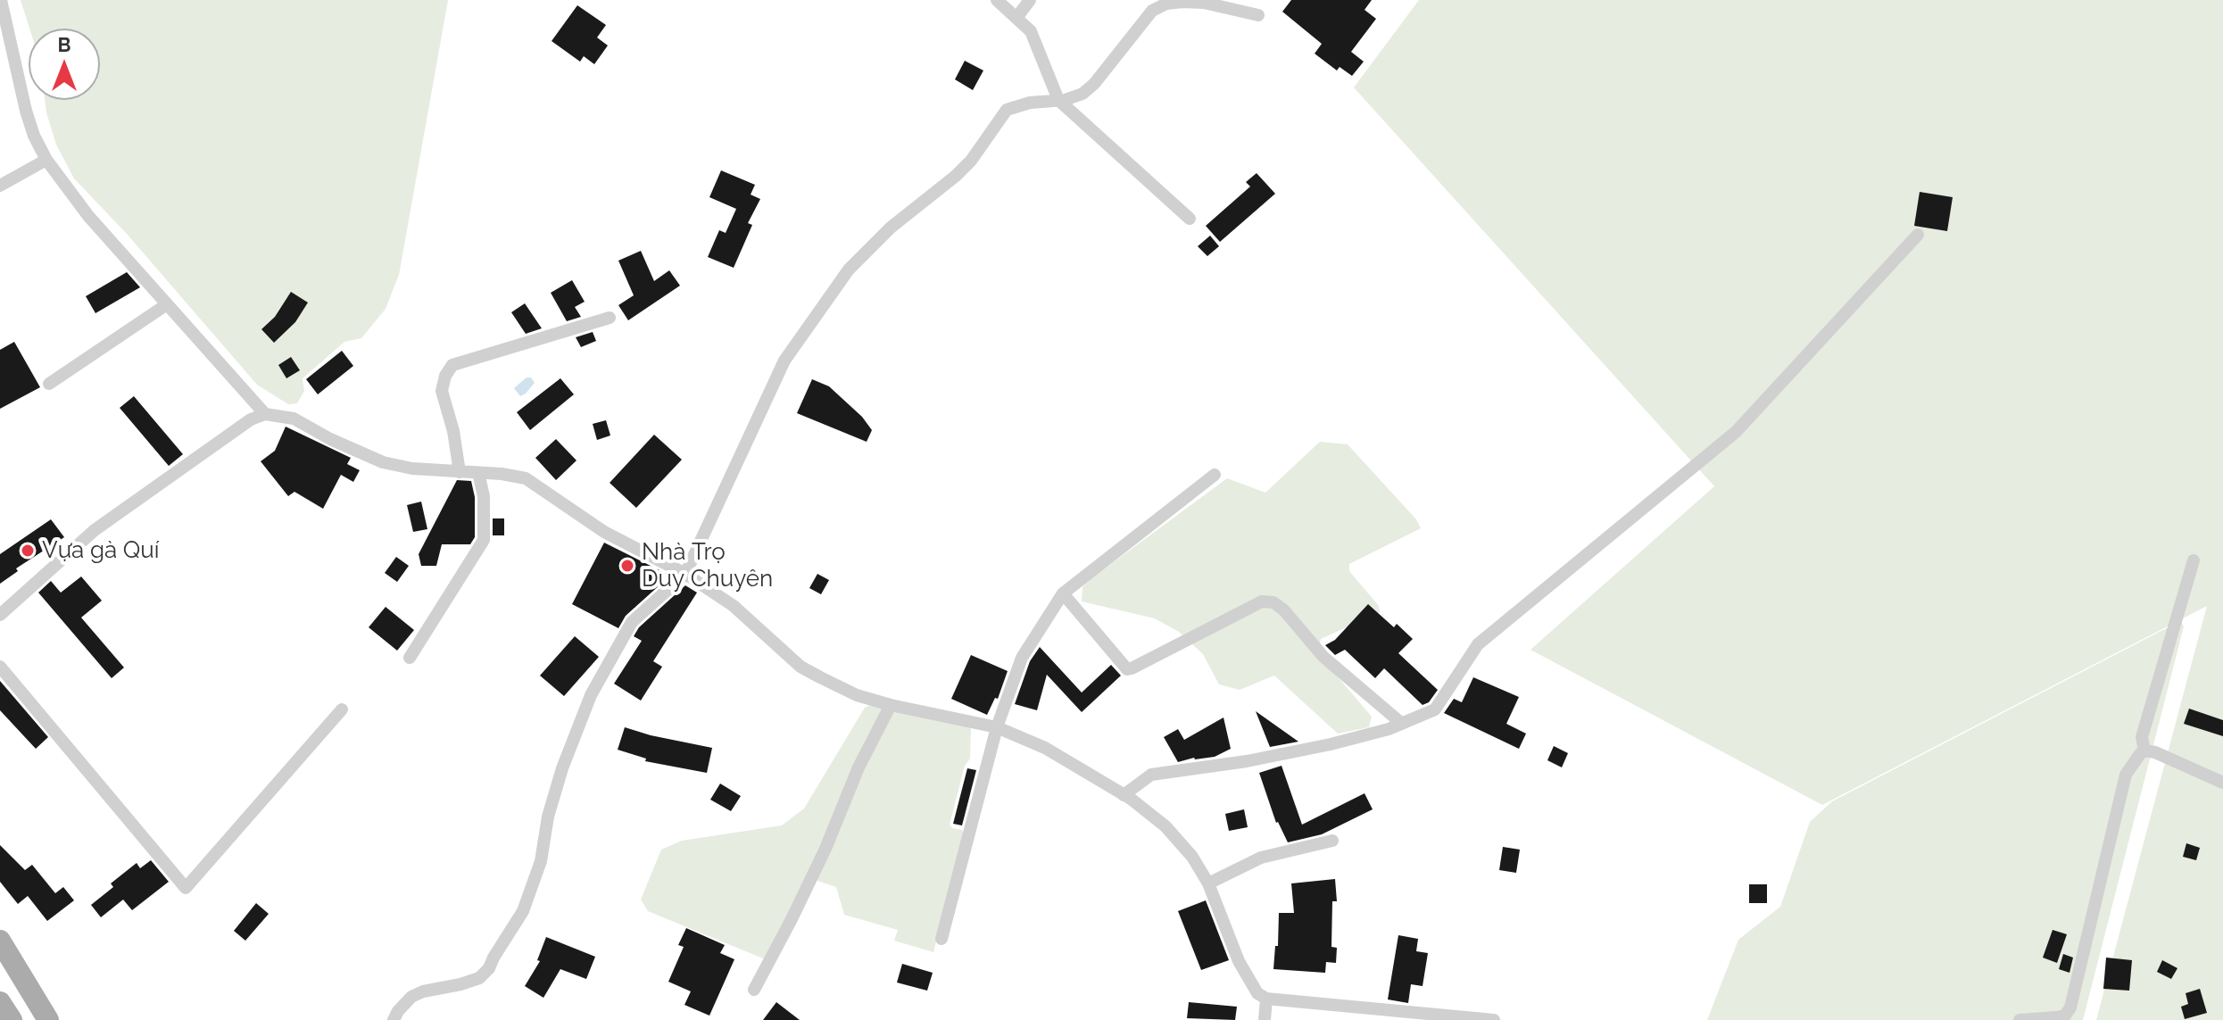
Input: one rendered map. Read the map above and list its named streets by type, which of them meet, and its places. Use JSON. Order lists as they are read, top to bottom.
{
  "places": ["Vựa gà Quí", "Nhà Trọ Duy Chuyên"],
  "north": "top"
}
